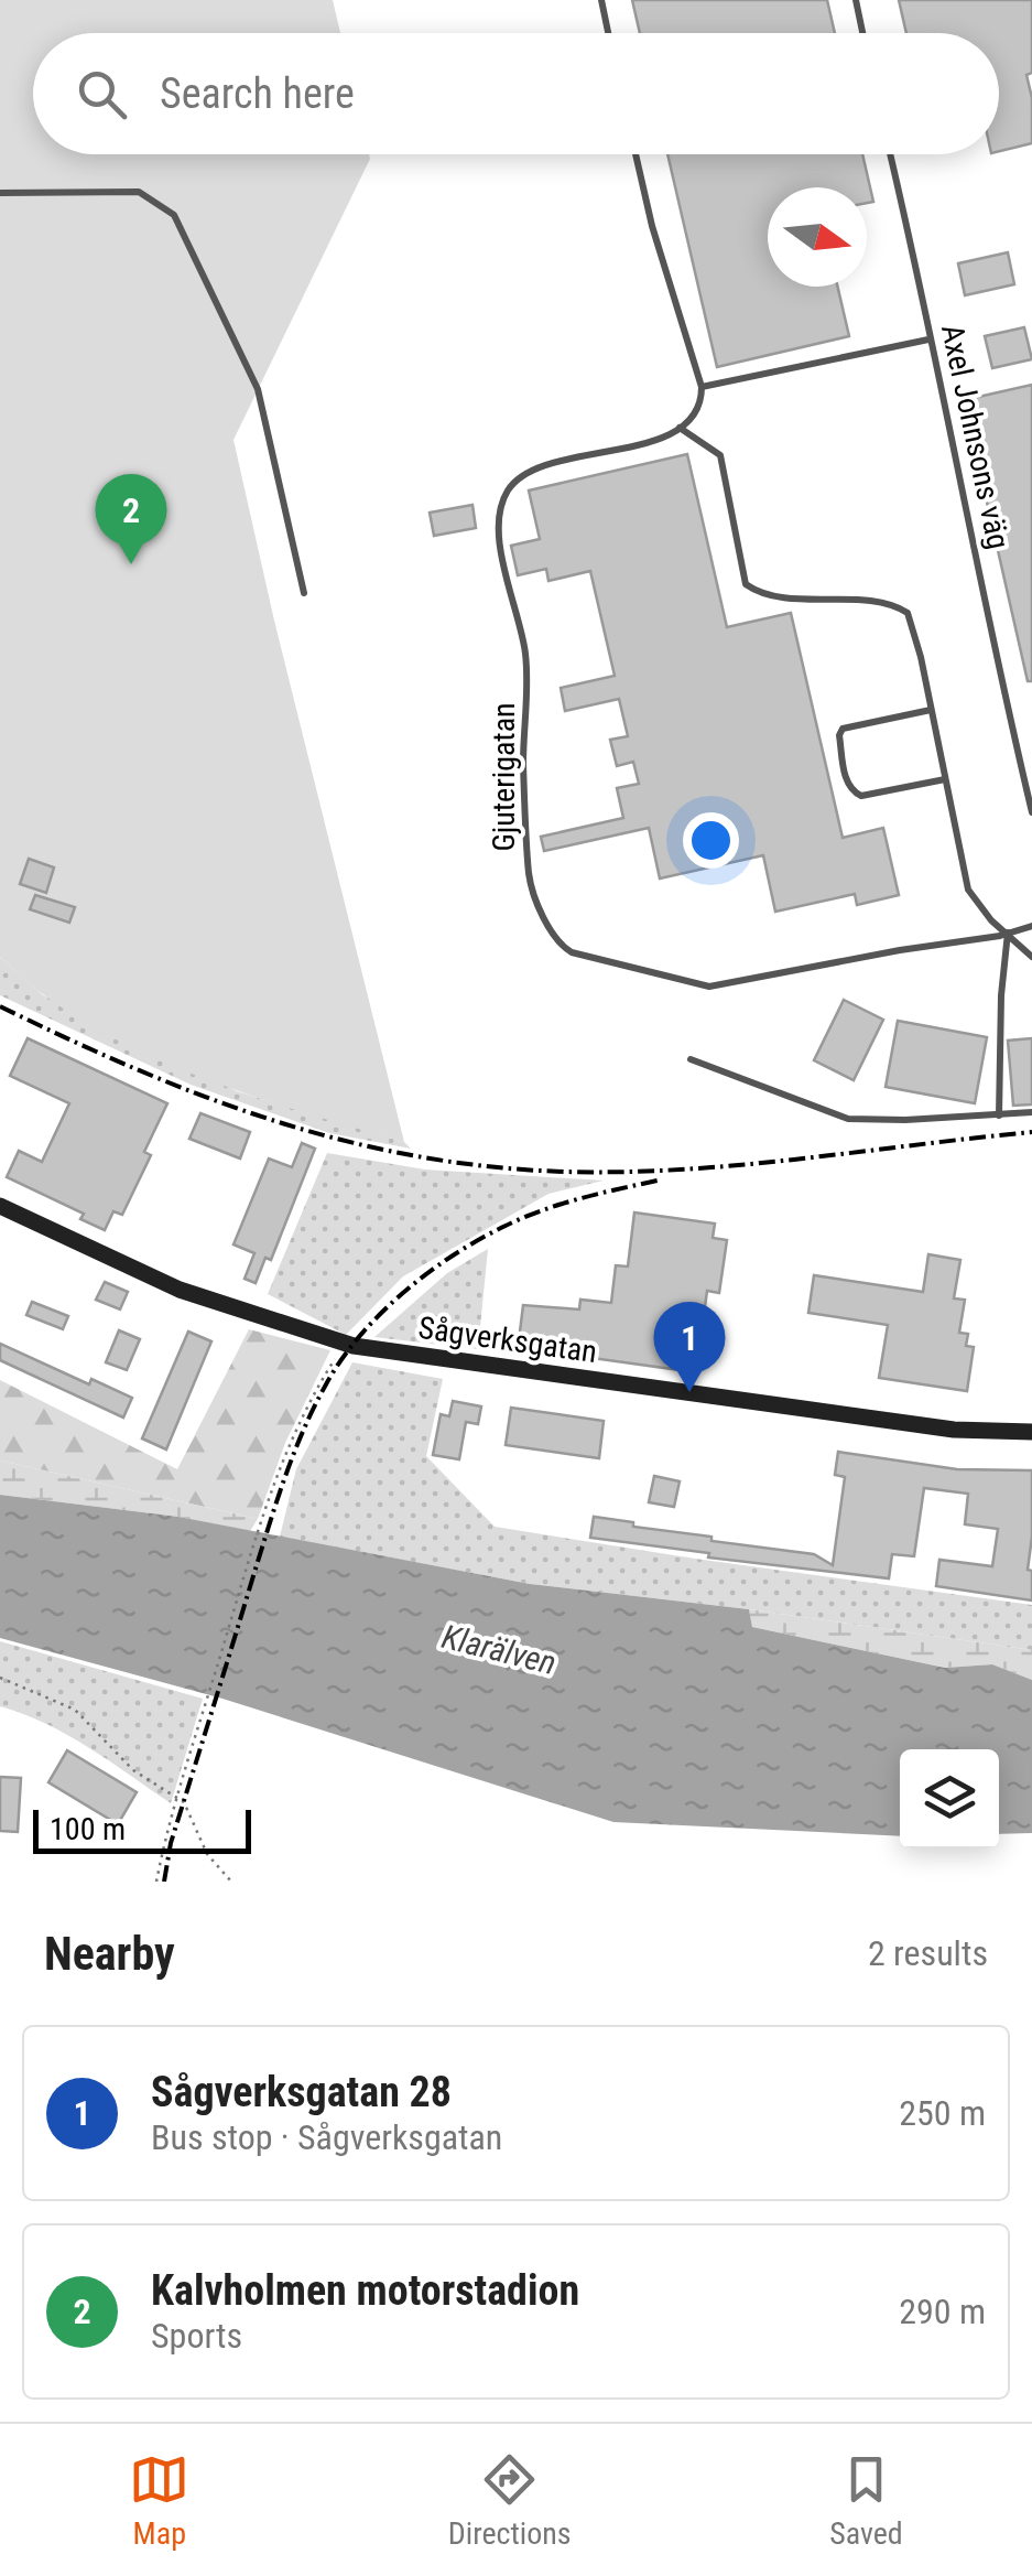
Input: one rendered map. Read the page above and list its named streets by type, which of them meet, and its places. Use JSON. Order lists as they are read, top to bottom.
{
  "streets": {
    "street": ["Sågverksgatan"],
    "lane": ["Axel Johnsons väg", "Gjuterigatan"]
  },
  "water": ["Klarälven"],
  "scale_bar": "100 m",
  "north": "right",
  "page": {
    "search": "Search here",
    "pins": ["2", "1"],
    "scale": "100 m",
    "heading": ["Nearby", "2 results"],
    "list": [
      {
        "mark": "1",
        "name": "Sågverksgatan 28",
        "note": "Bus stop · Sågverksgatan",
        "value": "250 m"
      },
      {
        "mark": "2",
        "name": "Kalvholmen motorstadion",
        "note": "Sports",
        "value": "290 m"
      }
    ],
    "nav": ["Map", "Directions", "Saved"]
  }
}
